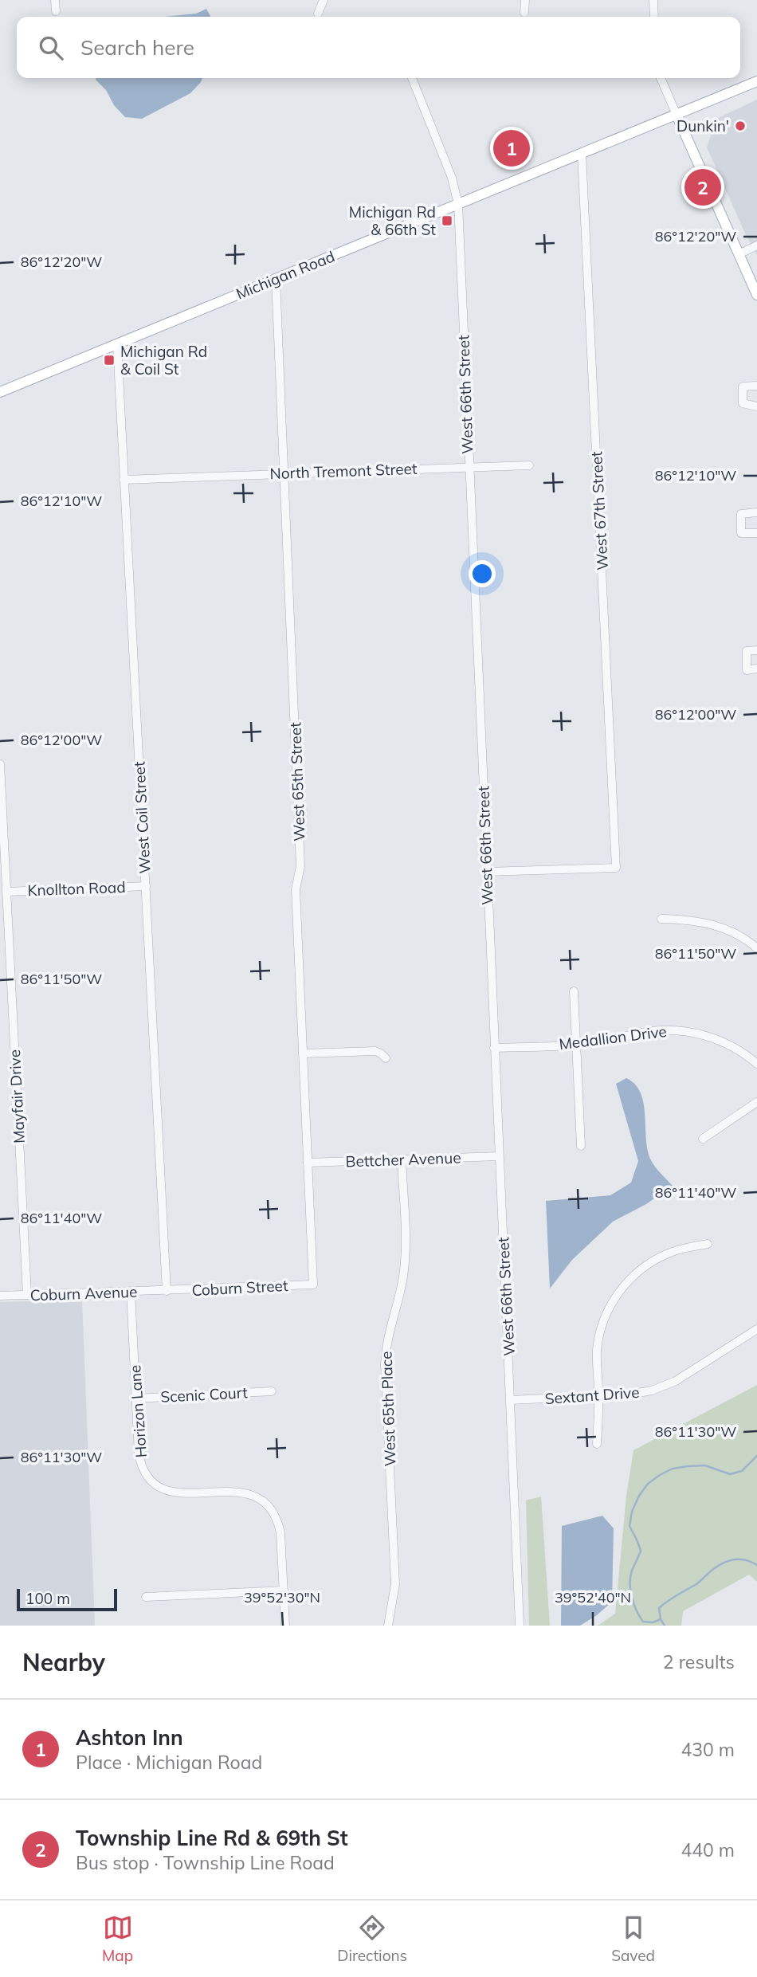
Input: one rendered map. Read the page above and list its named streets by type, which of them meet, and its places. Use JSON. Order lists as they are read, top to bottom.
{
  "streets": {
    "main road": ["Michigan Road"],
    "street": [
      "West 66th Street",
      "North Tremont Street",
      "West 67th Street",
      "West 65th Street",
      "West Coil Street",
      "Knollton Road",
      "Medallion Drive",
      "Mayfair Drive",
      "Bettcher Avenue",
      "Coburn Street",
      "Coburn Avenue",
      "Scenic Court",
      "Sextant Drive",
      "West 65th Place",
      "Horizon Lane"
    ]
  },
  "crossings": [
    ["Michigan Road", "West 66th Street"],
    ["Michigan Road", "West 67th Street"],
    ["Michigan Road", "West 65th Street"],
    ["Michigan Road", "West Coil Street"],
    ["West 66th Street", "North Tremont Street"],
    ["West 66th Street", "West 67th Street"],
    ["West 66th Street", "Medallion Drive"],
    ["West 66th Street", "Bettcher Avenue"],
    ["West 66th Street", "Sextant Drive"],
    ["North Tremont Street", "West 65th Street"],
    ["North Tremont Street", "West Coil Street"],
    ["West 65th Street", "Bettcher Avenue"],
    ["West 65th Street", "Coburn Street"],
    ["West Coil Street", "Knollton Road"],
    ["West Coil Street", "Coburn Street"],
    ["West Coil Street", "Coburn Avenue"],
    ["Knollton Road", "Mayfair Drive"],
    ["Mayfair Drive", "Coburn Avenue"],
    ["Bettcher Avenue", "West 65th Place"],
    ["Coburn Street", "Coburn Avenue"],
    ["Coburn Avenue", "Horizon Lane"],
    ["Scenic Court", "Horizon Lane"]
  ],
  "places": {
    "other": ["Dunkin'"],
    "transit": ["Michigan Rd & 66th St", "Michigan Rd & Coil St"]
  },
  "scale_bar": "100 m",
  "page": {
    "search": "Search here",
    "pins": ["1", "2"],
    "scale": "100 m",
    "heading": ["Nearby", "2 results"],
    "list": [
      {
        "mark": "1",
        "name": "Ashton Inn",
        "note": "Place · Michigan Road",
        "value": "430 m"
      },
      {
        "mark": "2",
        "name": "Township Line Rd & 69th St",
        "note": "Bus stop · Township Line Road",
        "value": "440 m"
      }
    ],
    "nav": ["Map", "Directions", "Saved"]
  },
  "coordinates": [
    "86°12'20\"W",
    "86°12'10\"W",
    "86°12'00\"W",
    "86°11'50\"W",
    "86°11'40\"W",
    "86°11'30\"W",
    "39°52'30\"N",
    "39°52'40\"N"
  ]
}
